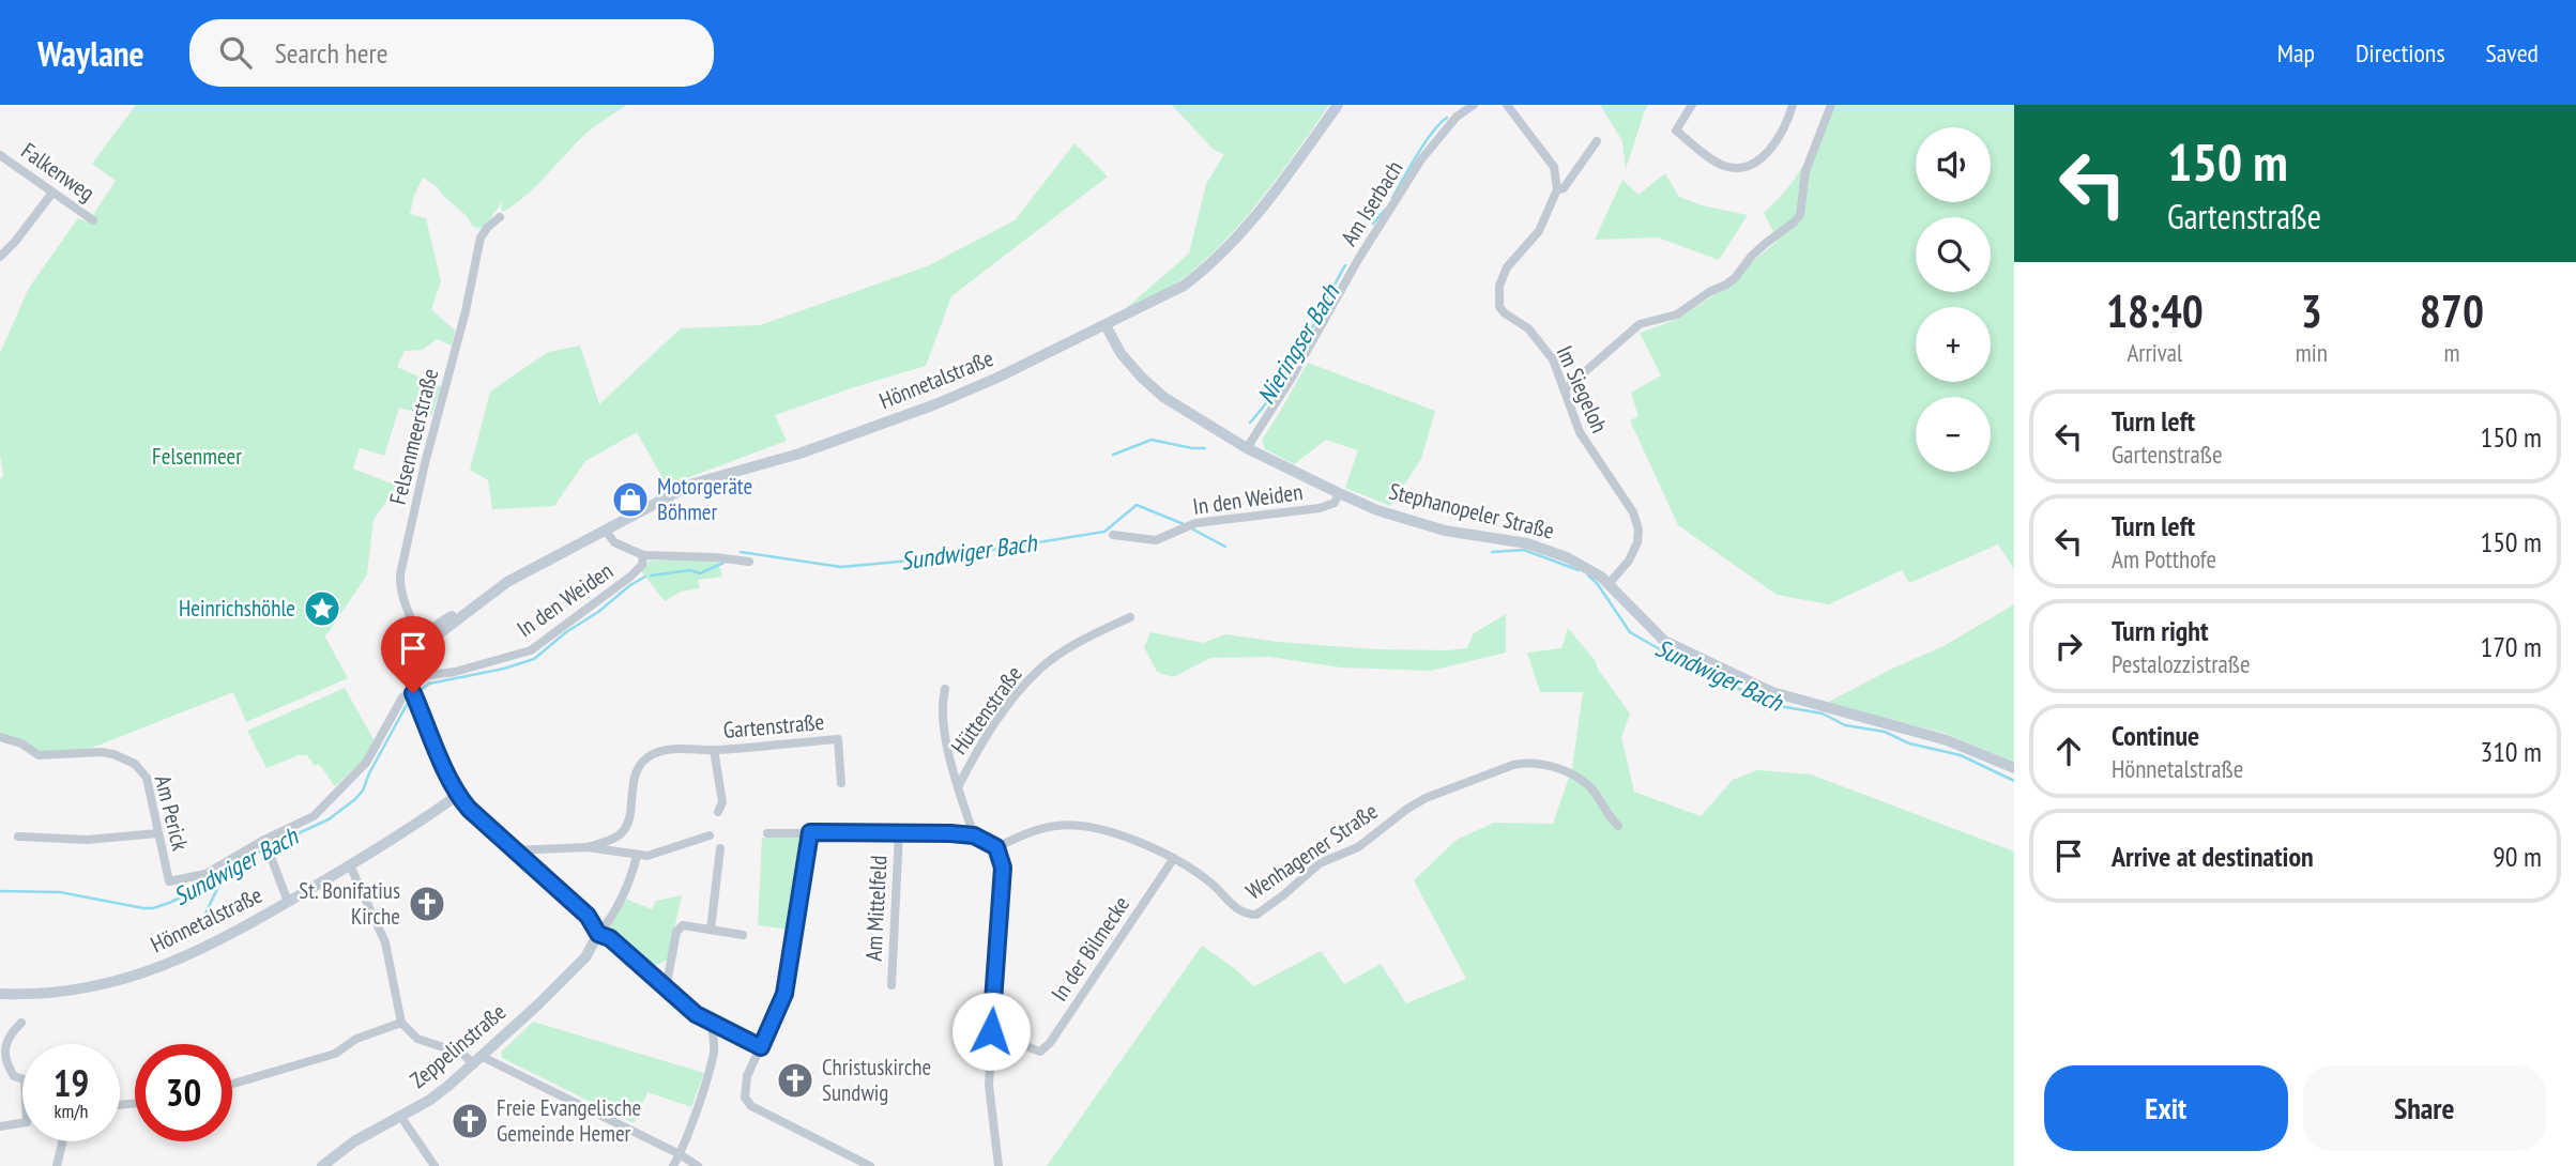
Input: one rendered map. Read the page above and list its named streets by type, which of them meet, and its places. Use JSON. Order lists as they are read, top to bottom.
{
  "streets": {
    "main road": ["Hönnetalstraße", "Stephanopeler Straße", "Zeppelinstraße"],
    "street": [
      "Falkenweg",
      "Am Iserbach",
      "Im Siegeloh",
      "Felsenmeerstraße",
      "In den Weiden",
      "Hüttenstraße",
      "Gartenstraße",
      "Am Perick",
      "Wenhagener Straße",
      "Am Mittelfeld",
      "In der Bilmecke"
    ]
  },
  "crossings": [
    ["Am Iserbach", "Stephanopeler Straße"],
    ["Hönnetalstraße", "Felsenmeerstraße"],
    ["Hönnetalstraße", "In den Weiden"],
    ["Hönnetalstraße", "Stephanopeler Straße"],
    ["Im Siegeloh", "Stephanopeler Straße"],
    ["In den Weiden", "Stephanopeler Straße"],
    ["Wenhagener Straße", "In der Bilmecke"]
  ],
  "water": ["Nieringser Bach", "Sundwiger Bach"],
  "parks": ["Felsenmeer"],
  "places": {
    "shop": ["Motorgeräte Böhmer"],
    "place": ["Heinrichshöhle"],
    "church": ["St. Bonifatius Kirche", "Christuskirche Sundwig", "Freie Evangelische Gemeinde Hemer"]
  },
  "page": {
    "header": "Waylane",
    "search": "Search here",
    "nav": ["Map", "Directions", "Saved"],
    "turn": ["150 m", "Gartenstraße"],
    "map_buttons": ["+", "−"],
    "eta": [
      "18:40",
      "Arrival",
      "3",
      "min",
      "870",
      "m"
    ],
    "list": [
      {
        "name": "Turn left",
        "note": "Gartenstraße",
        "value": "150 m"
      },
      {
        "name": "Turn left",
        "note": "Am Potthofe",
        "value": "150 m"
      },
      {
        "name": "Turn right",
        "note": "Pestalozzistraße",
        "value": "170 m"
      },
      {
        "name": "Continue",
        "note": "Hönnetalstraße",
        "value": "310 m"
      },
      {
        "name": "Arrive at destination",
        "value": "90 m"
      }
    ],
    "speed": "19 km/h",
    "limit": "30",
    "buttons": ["Exit", "Share"]
  }
}
